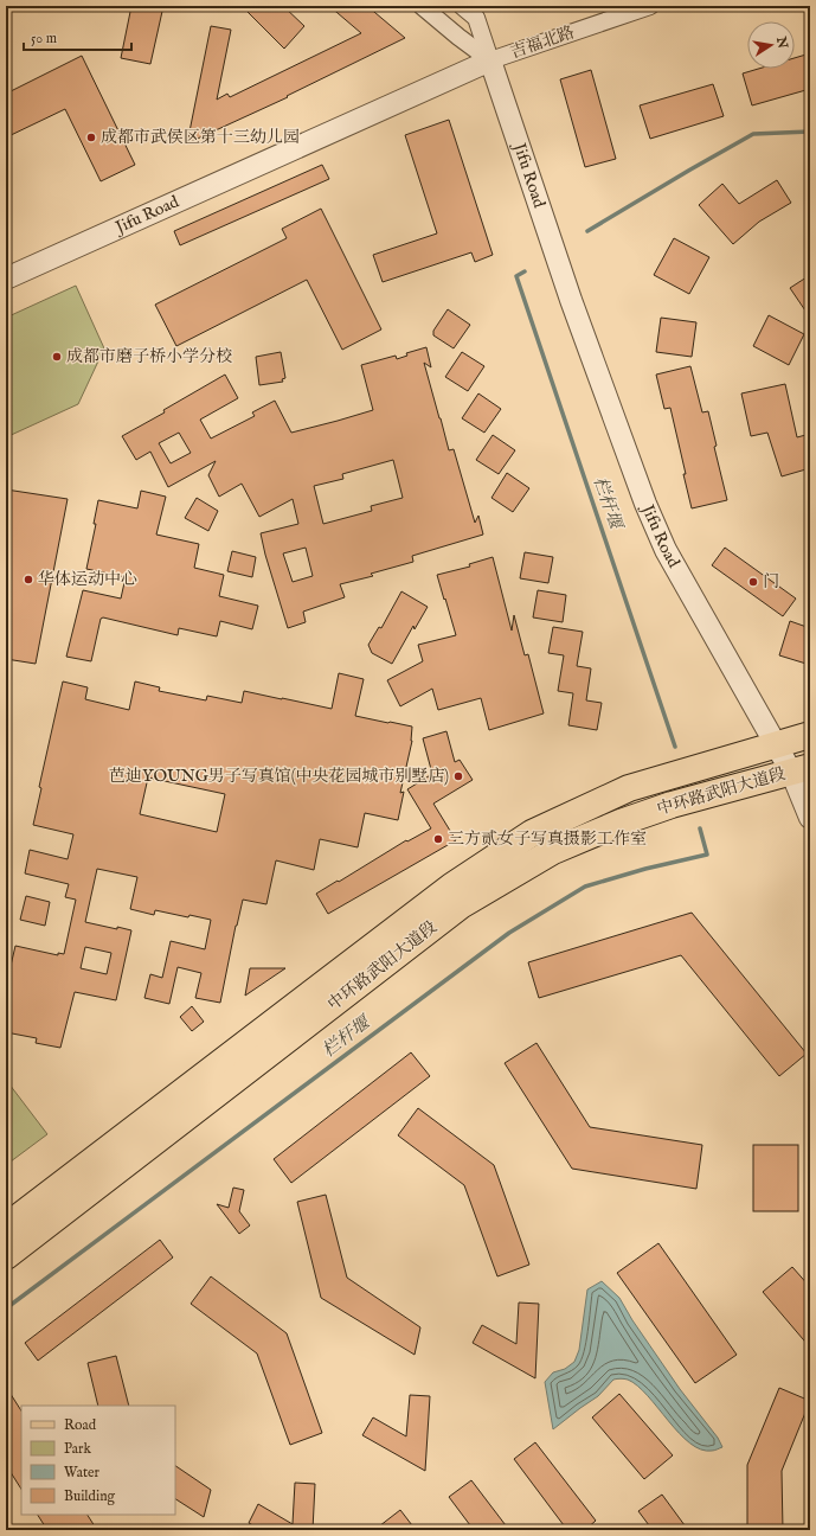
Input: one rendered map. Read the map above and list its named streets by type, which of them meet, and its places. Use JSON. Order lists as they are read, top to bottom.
{
  "streets": {
    "main road": ["中环路武阳大道段"],
    "street": ["吉福北路", "Jifu Road"]
  },
  "crossings": [
    ["吉福北路", "Jifu Road"],
    ["Jifu Road", "中环路武阳大道段"]
  ],
  "water": ["栏杆堰"],
  "places": [
    "成都市武侯区第十三幼儿园",
    "成都市磨子桥小学分校",
    "华体运动中心",
    "门",
    "芭迪YOUNG男子写真馆(中央花园城市别墅店)",
    "三方贰女子写真摄影工作室"
  ],
  "legend": [
    "Road",
    "Park",
    "Water",
    "Building"
  ],
  "scale_bar": "50 m",
  "north": "right"
}
